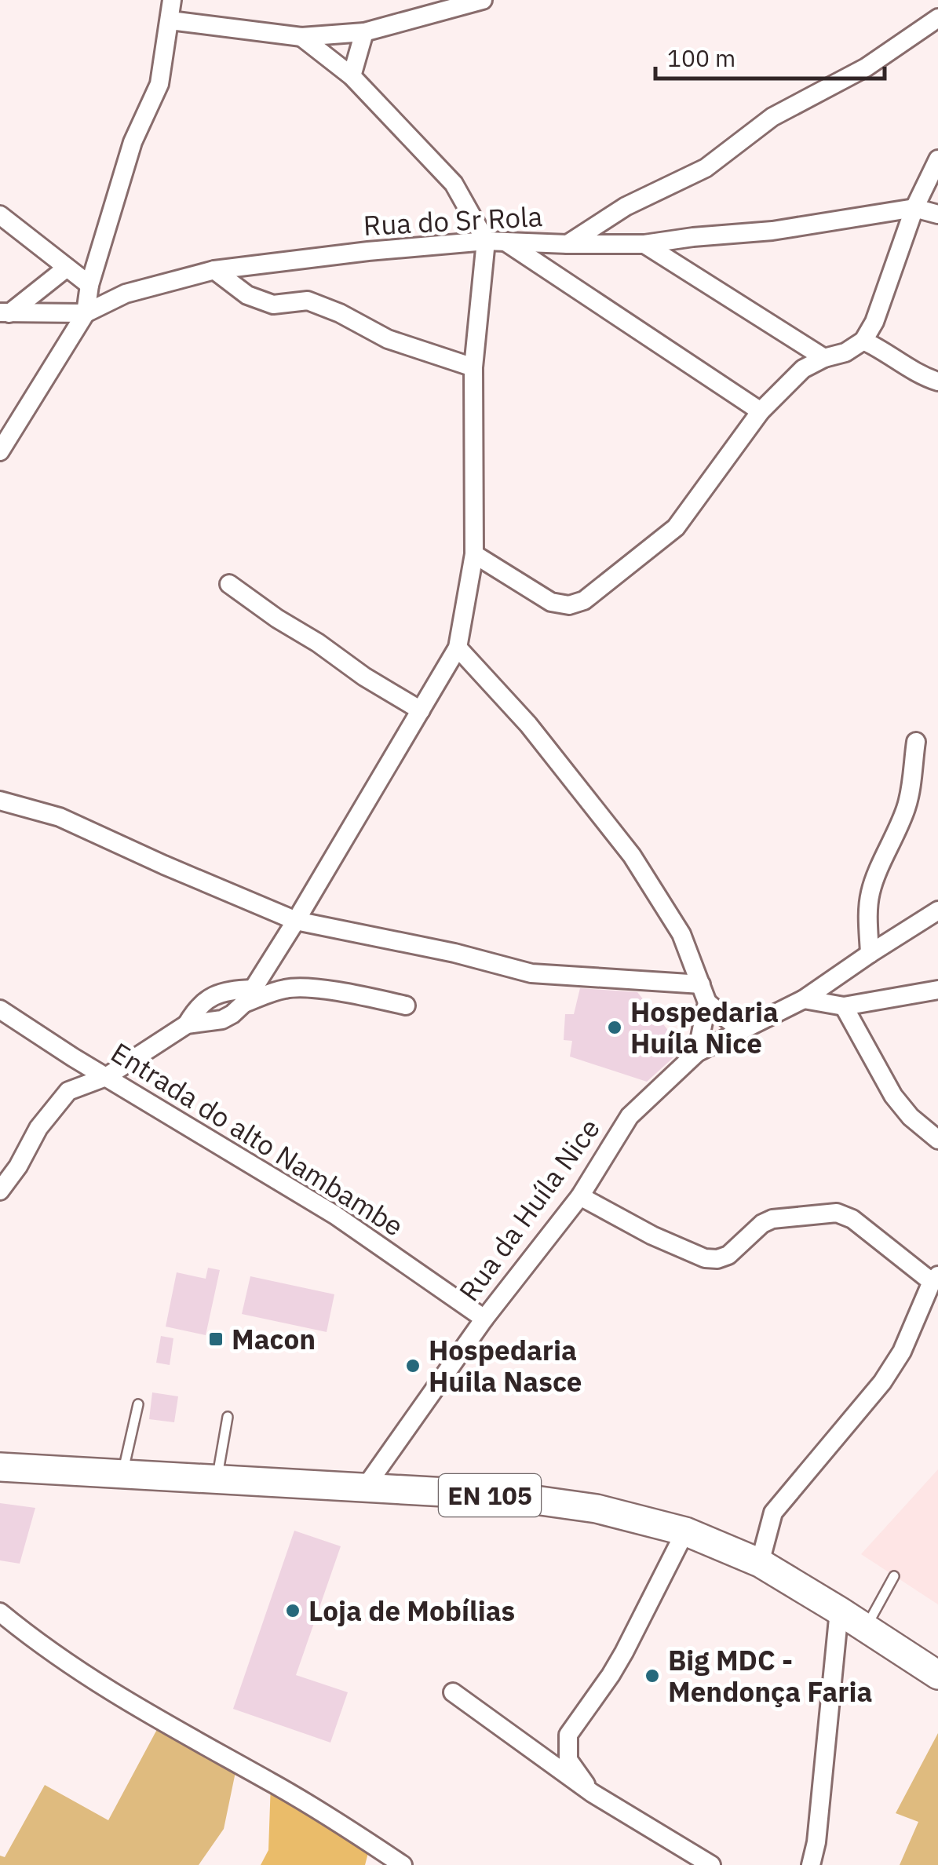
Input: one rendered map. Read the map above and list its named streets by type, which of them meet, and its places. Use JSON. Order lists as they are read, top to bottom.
{
  "streets": {
    "main road": ["EN 105"],
    "street": ["Rua do Sr Rola", "Entrada do alto Nambambe", "Rua da Huíla Nice"]
  },
  "crossings": [
    ["Entrada do alto Nambambe", "Rua da Huíla Nice"],
    ["Rua da Huíla Nice", "EN 105"]
  ],
  "places": {
    "other": [
      "Hospedaria Huíla Nice",
      "Hospedaria Huila Nasce",
      "Loja de Mobílias",
      "Big MDC - Mendonça Faria"
    ],
    "transit": ["Macon"]
  },
  "scale_bar": "100 m"
}
